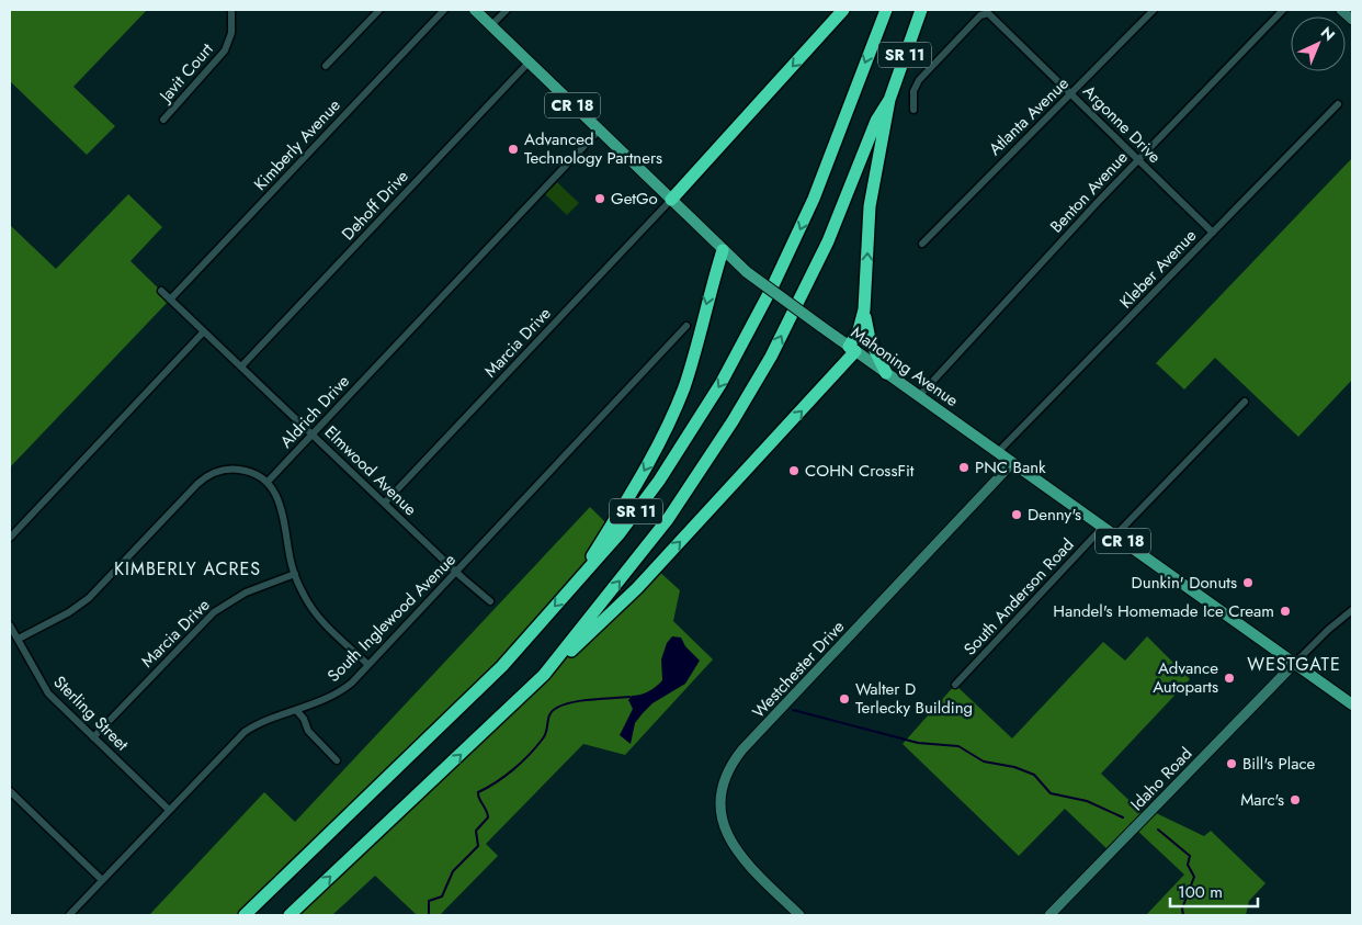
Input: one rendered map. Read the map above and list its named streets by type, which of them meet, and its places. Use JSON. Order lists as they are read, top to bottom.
{
  "streets": {
    "highway": ["SR 11"],
    "main road": ["CR 18", "Mahoning Avenue"],
    "street": [
      "Javit Court",
      "Atlanta Avenue",
      "Argonne Drive",
      "Kimberly Avenue",
      "Benton Avenue",
      "Dehoff Drive",
      "Kleber Avenue",
      "Marcia Drive",
      "Aldrich Drive",
      "Elmwood Avenue",
      "South Anderson Road",
      "South Inglewood Avenue",
      "Westchester Drive",
      "Sterling Street",
      "Idaho Road"
    ]
  },
  "crossings": [
    ["Atlanta Avenue", "Argonne Drive"],
    ["Argonne Drive", "Benton Avenue"],
    ["Argonne Drive", "Kleber Avenue"],
    ["Kimberly Avenue", "Elmwood Avenue"],
    ["Benton Avenue", "Mahoning Avenue"],
    ["Dehoff Drive", "Mahoning Avenue"],
    ["Dehoff Drive", "Elmwood Avenue"],
    ["Kleber Avenue", "Mahoning Avenue"],
    ["Marcia Drive", "Mahoning Avenue"],
    ["Marcia Drive", "Elmwood Avenue"],
    ["Marcia Drive", "Sterling Street"],
    ["Mahoning Avenue", "Aldrich Drive"],
    ["Mahoning Avenue", "South Anderson Road"],
    ["Mahoning Avenue", "Westchester Drive"],
    ["Mahoning Avenue", "Idaho Road"],
    ["Aldrich Drive", "Elmwood Avenue"],
    ["Elmwood Avenue", "South Inglewood Avenue"],
    ["South Inglewood Avenue", "Sterling Street"]
  ],
  "districts": ["KIMBERLY ACRES", "WESTGATE"],
  "places": [
    "Advanced Technology Partners",
    "GetGo",
    "PNC Bank",
    "COHN CrossFit",
    "Denny's",
    "Dunkin' Donuts",
    "Handel's Homemade Ice Cream",
    "Advance Autoparts",
    "Walter D Terlecky Building",
    "Bill's Place",
    "Marc's"
  ],
  "scale_bar": "100 m",
  "north": "top right"
}
